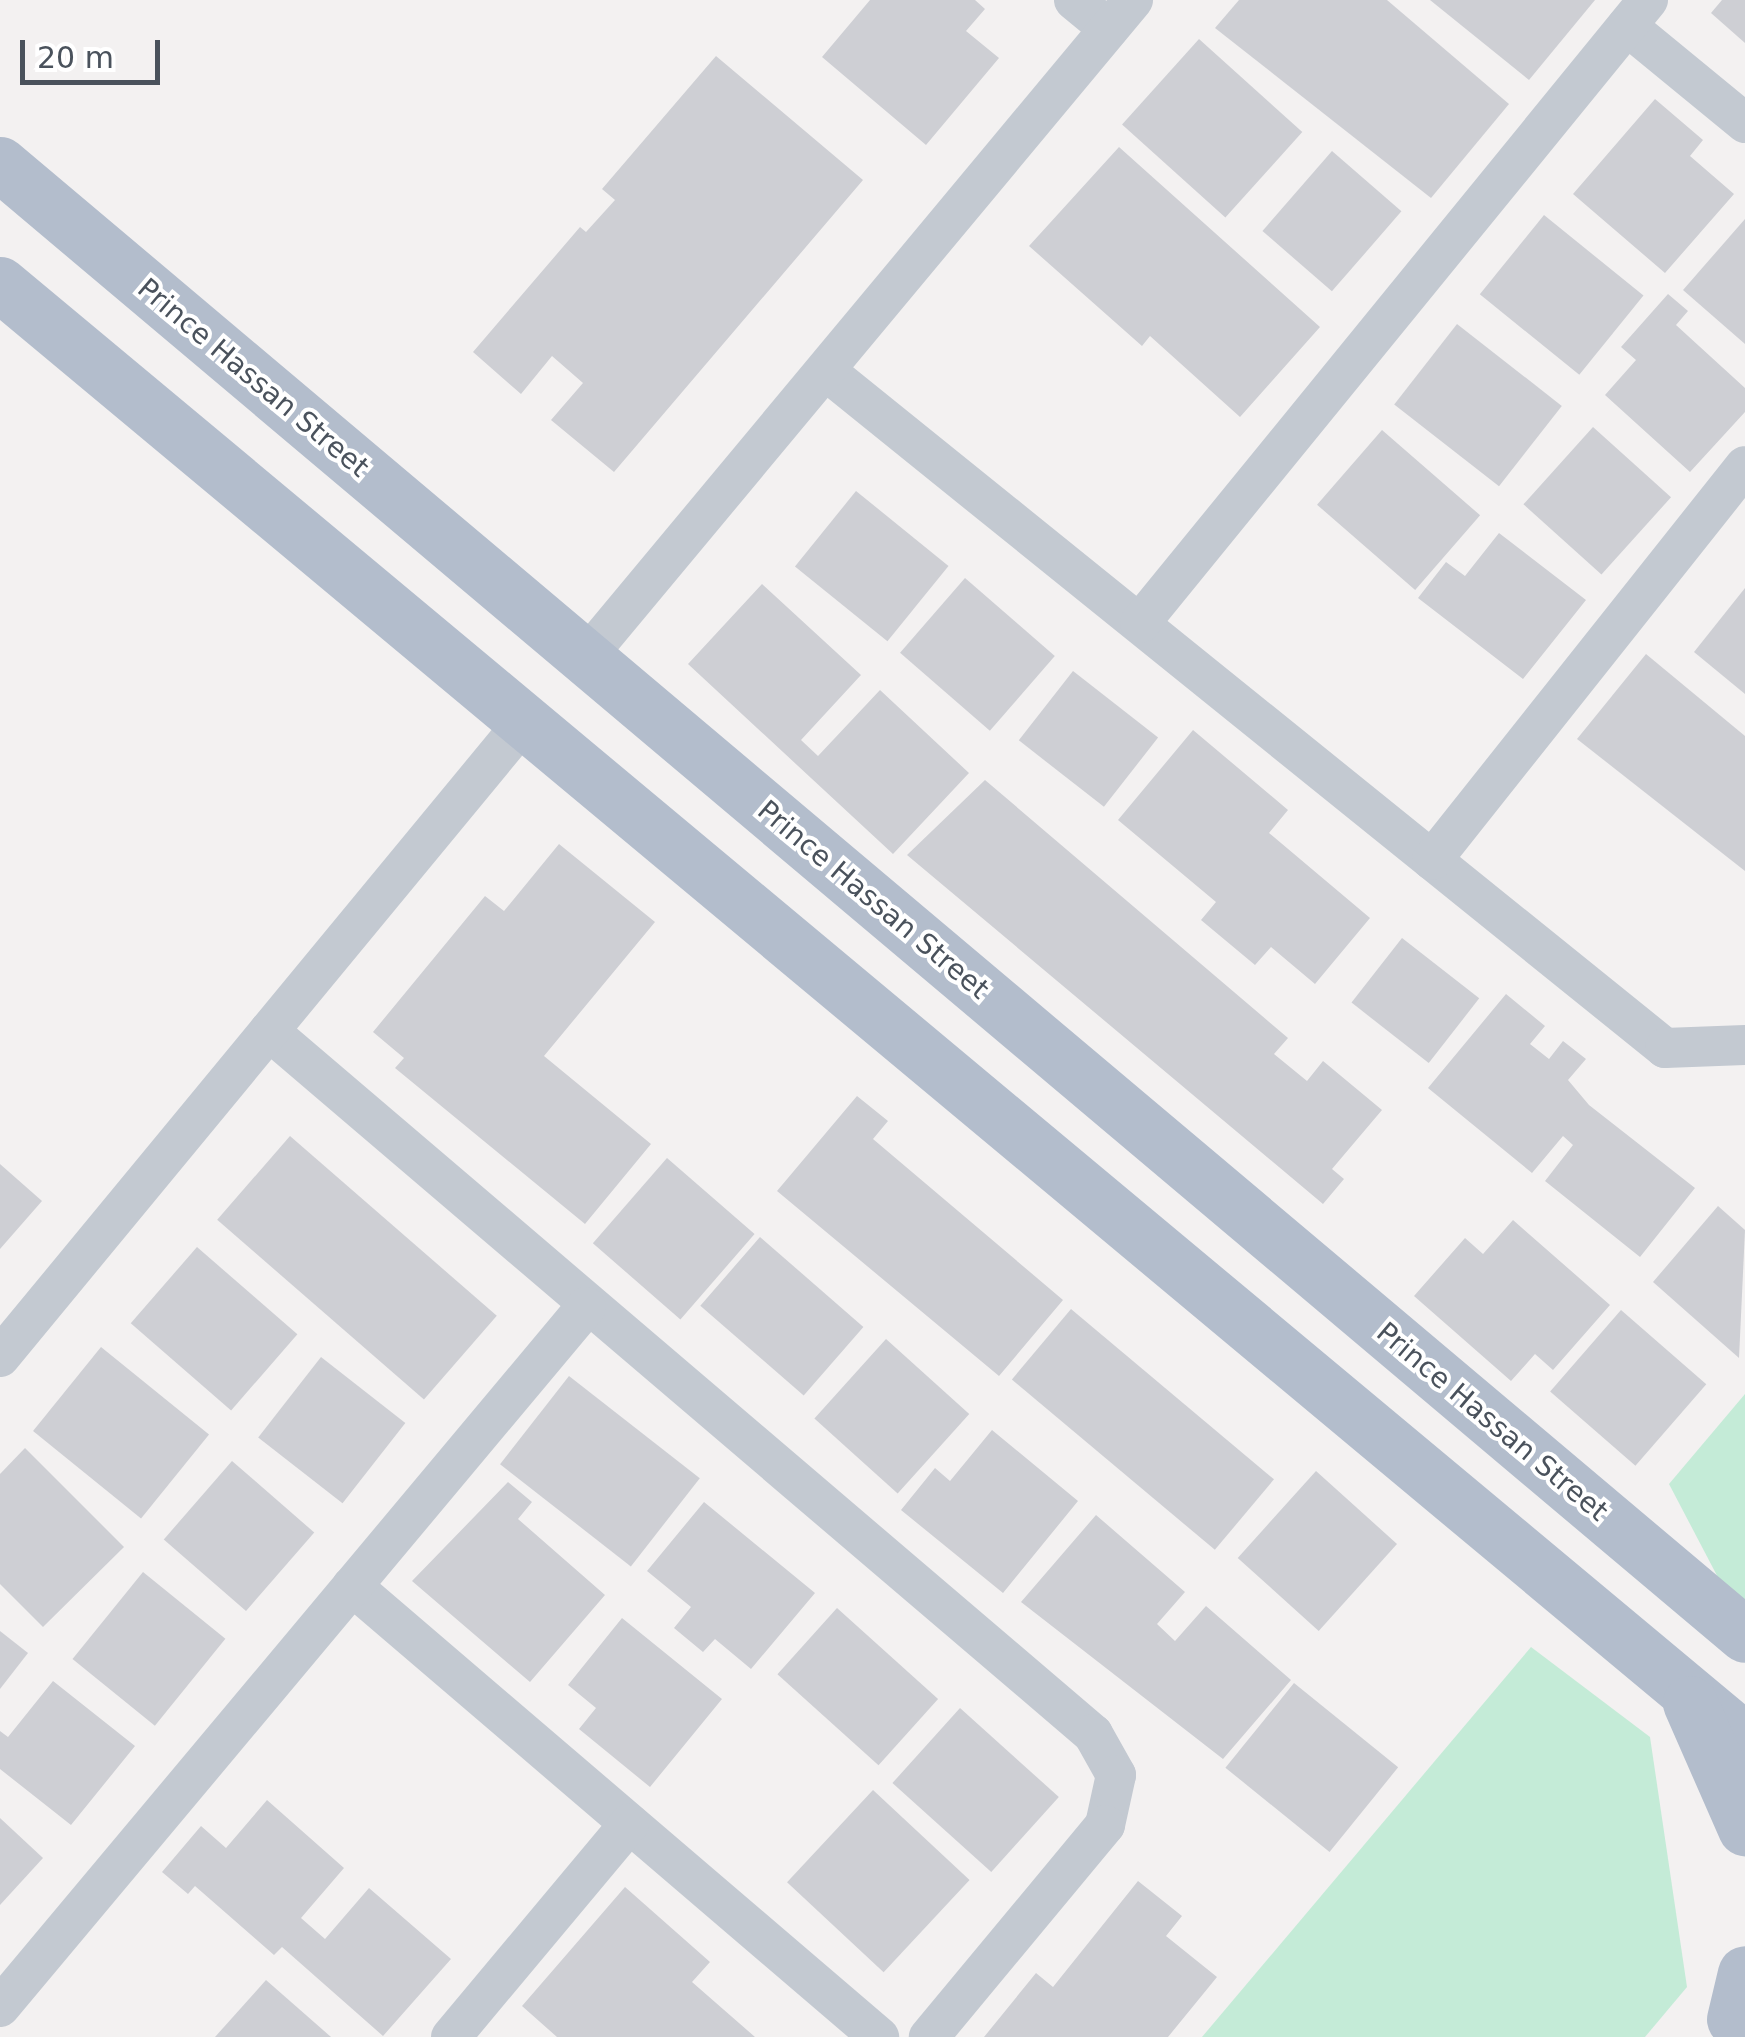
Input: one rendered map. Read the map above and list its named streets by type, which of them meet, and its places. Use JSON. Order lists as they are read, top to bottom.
{
  "streets": {
    "main road": ["Prince Hassan Street"]
  },
  "scale_bar": "20 m"
}
